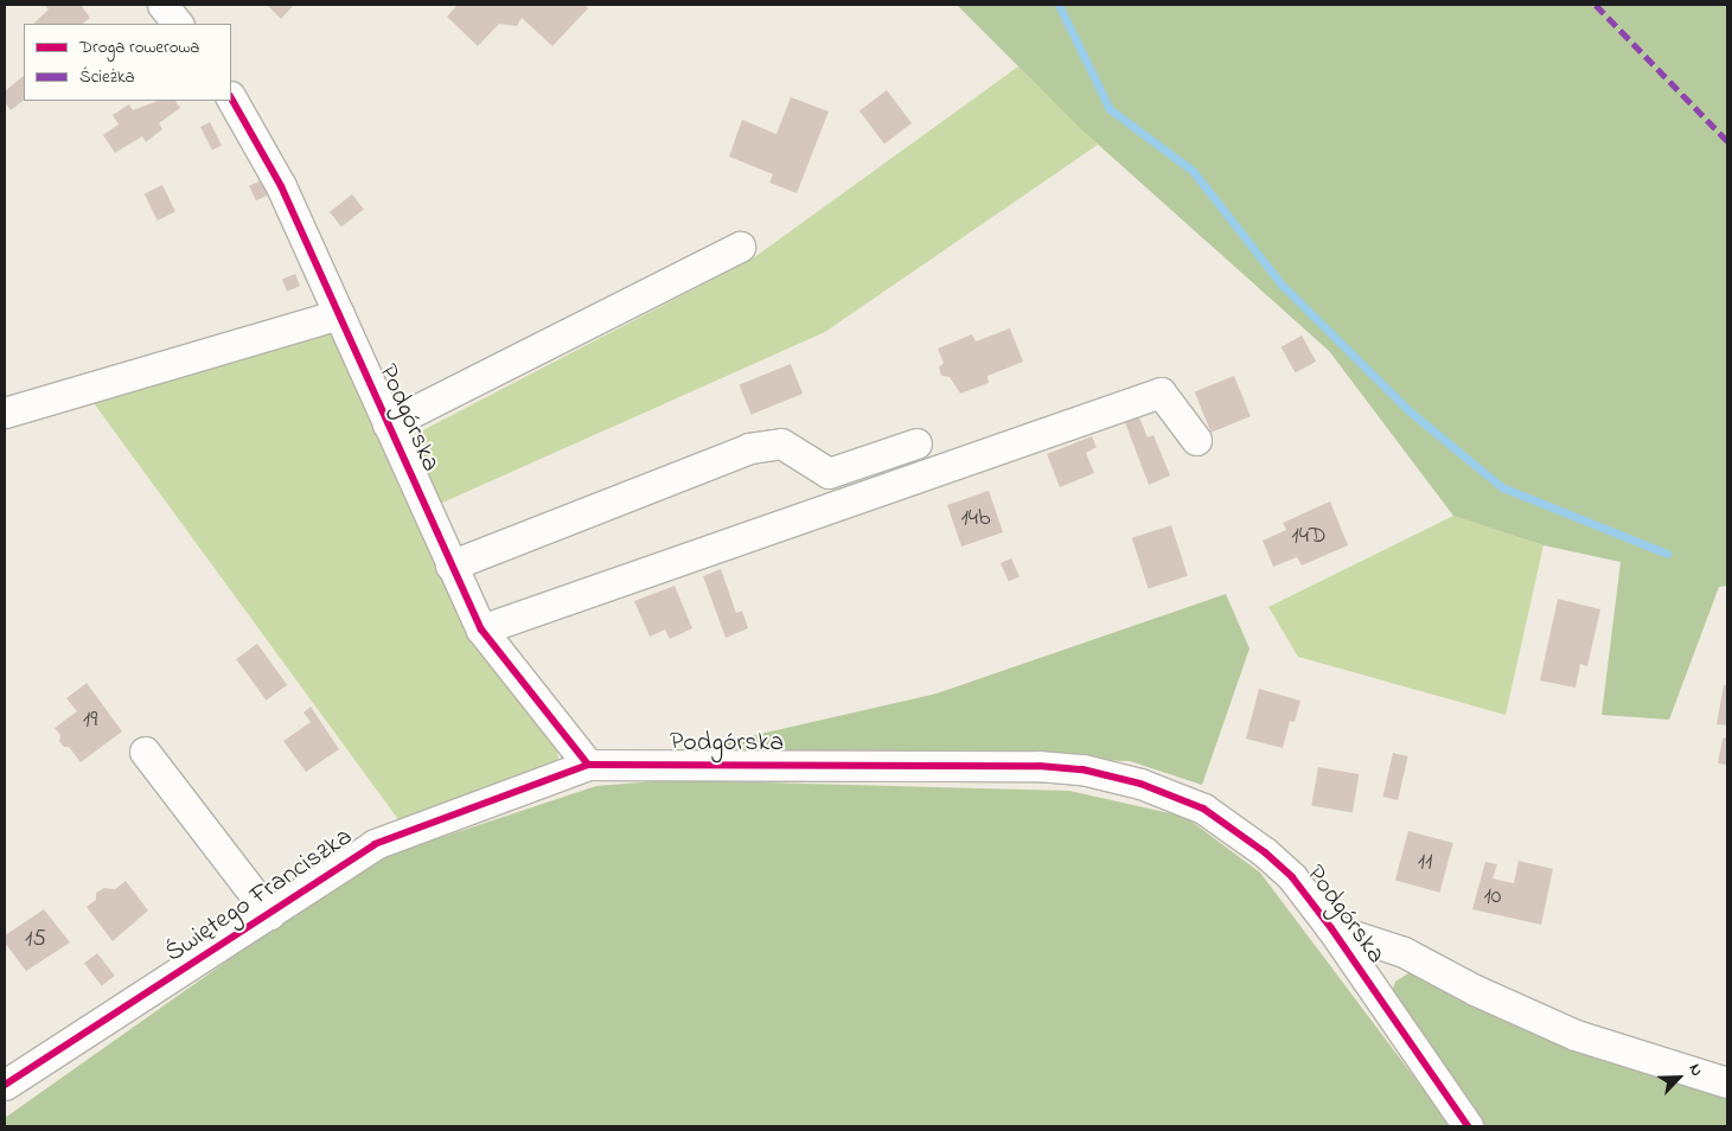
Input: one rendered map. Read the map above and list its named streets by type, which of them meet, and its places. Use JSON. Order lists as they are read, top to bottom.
{
  "streets": {
    "street": ["Podgórska", "Świętego Franciszka"]
  },
  "crossings": [
    ["Podgórska", "Świętego Franciszka"]
  ],
  "house_numbers": [
    "14b",
    "14D",
    "19",
    "11",
    "10",
    "15"
  ],
  "legend": ["Droga rowerowa", "Ścieżka"],
  "north": "top right"
}
